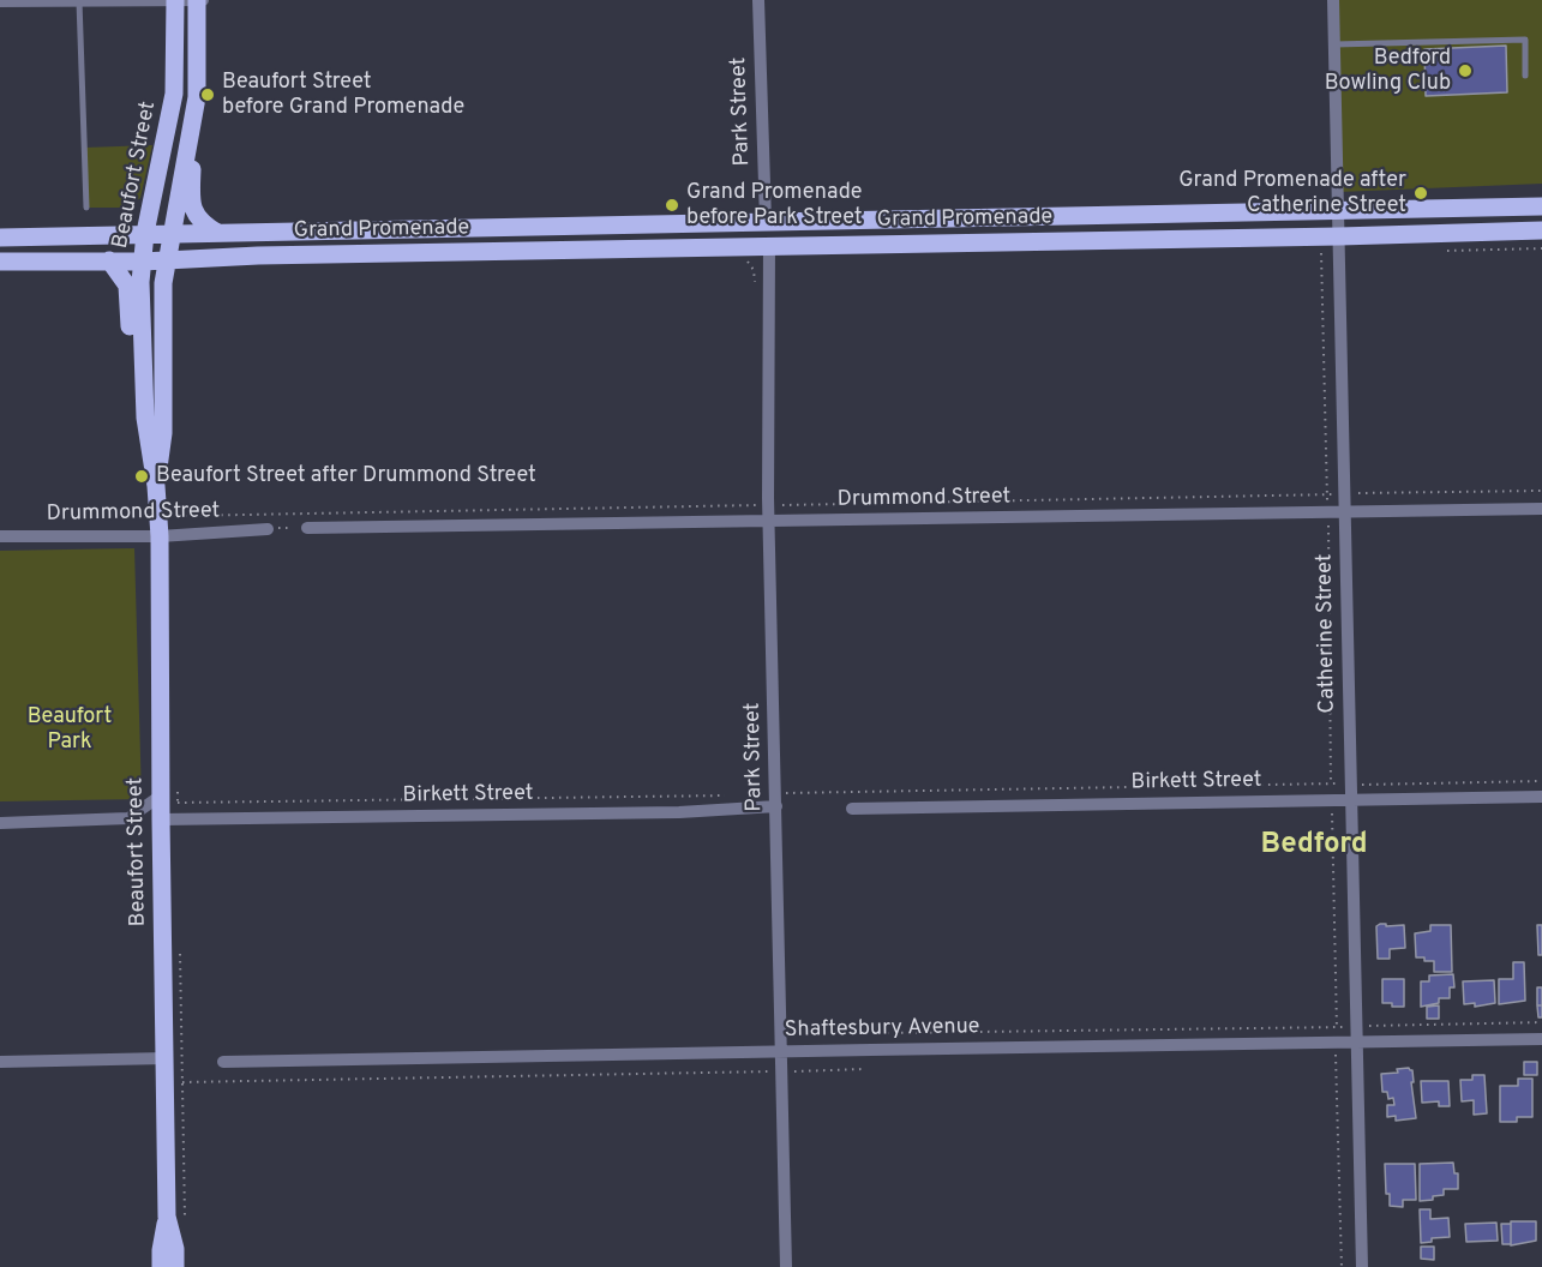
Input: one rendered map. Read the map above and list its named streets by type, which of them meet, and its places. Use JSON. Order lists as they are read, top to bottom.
{
  "streets": {
    "main road": ["Beaufort Street", "Grand Promenade"],
    "street": [
      "Park Street",
      "Drummond Street",
      "Catherine Street",
      "Birkett Street",
      "Shaftesbury Avenue"
    ]
  },
  "crossings": [
    ["Park Street", "Grand Promenade"],
    ["Park Street", "Drummond Street"],
    ["Park Street", "Birkett Street"],
    ["Park Street", "Shaftesbury Avenue"],
    ["Beaufort Street", "Grand Promenade"],
    ["Beaufort Street", "Drummond Street"],
    ["Beaufort Street", "Birkett Street"],
    ["Grand Promenade", "Catherine Street"],
    ["Drummond Street", "Catherine Street"],
    ["Catherine Street", "Birkett Street"],
    ["Catherine Street", "Shaftesbury Avenue"]
  ],
  "districts": ["Bedford"],
  "parks": ["Beaufort Park"],
  "places": [
    "Bedford Bowling Club",
    "Beaufort Street before Grand Promenade",
    "Grand Promenade after Catherine Street",
    "Grand Promenade before Park Street",
    "Beaufort Street after Drummond Street"
  ]
}
